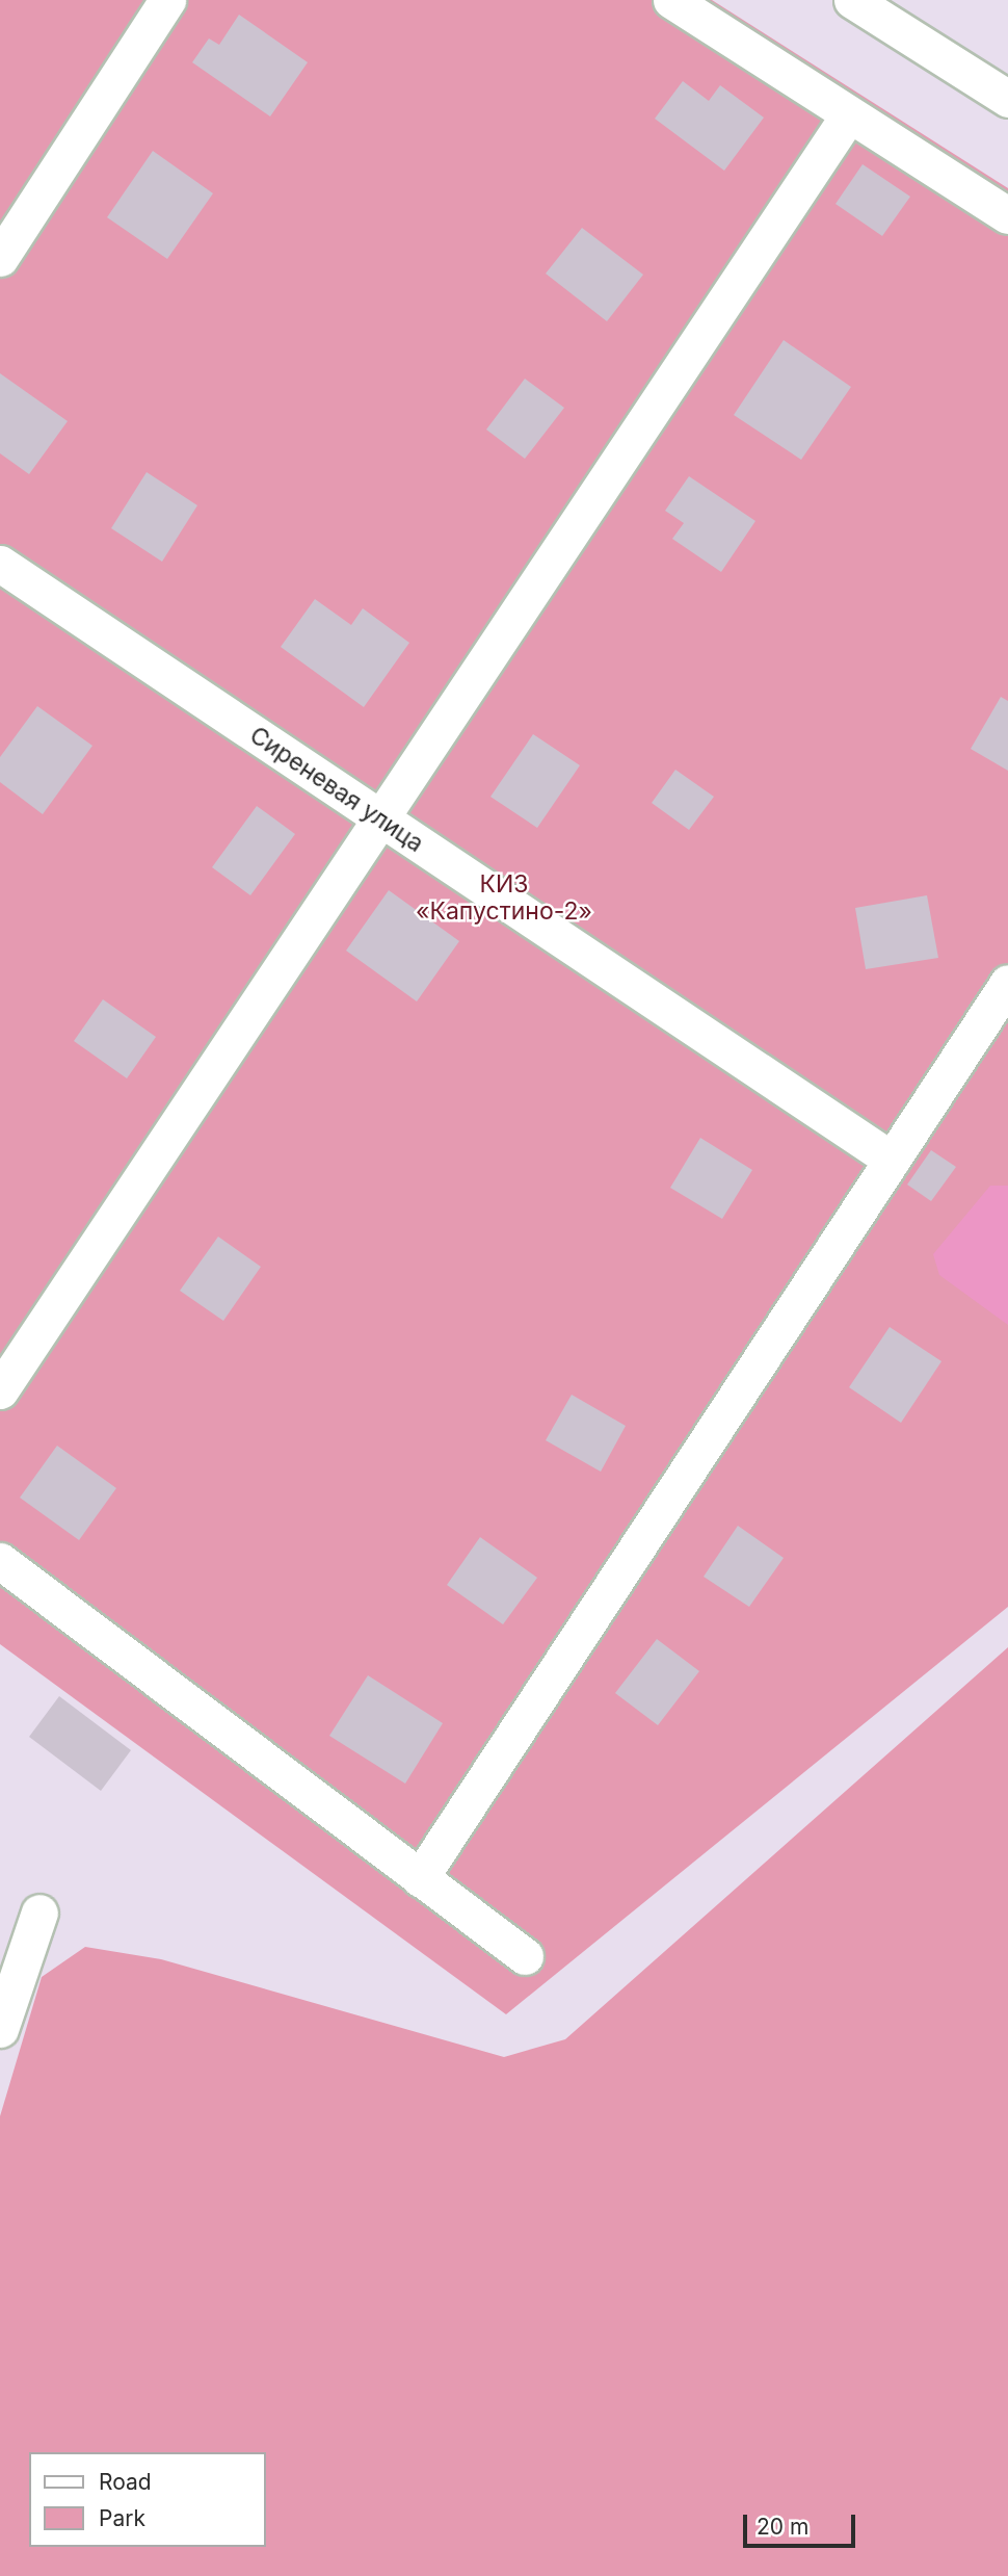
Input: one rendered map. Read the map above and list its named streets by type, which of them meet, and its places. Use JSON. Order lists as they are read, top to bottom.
{
  "streets": {
    "street": ["Сиреневая улица"]
  },
  "parks": ["КИЗ «Капустино-2»"],
  "legend": ["Road", "Park"],
  "scale_bar": "20 m"
}
